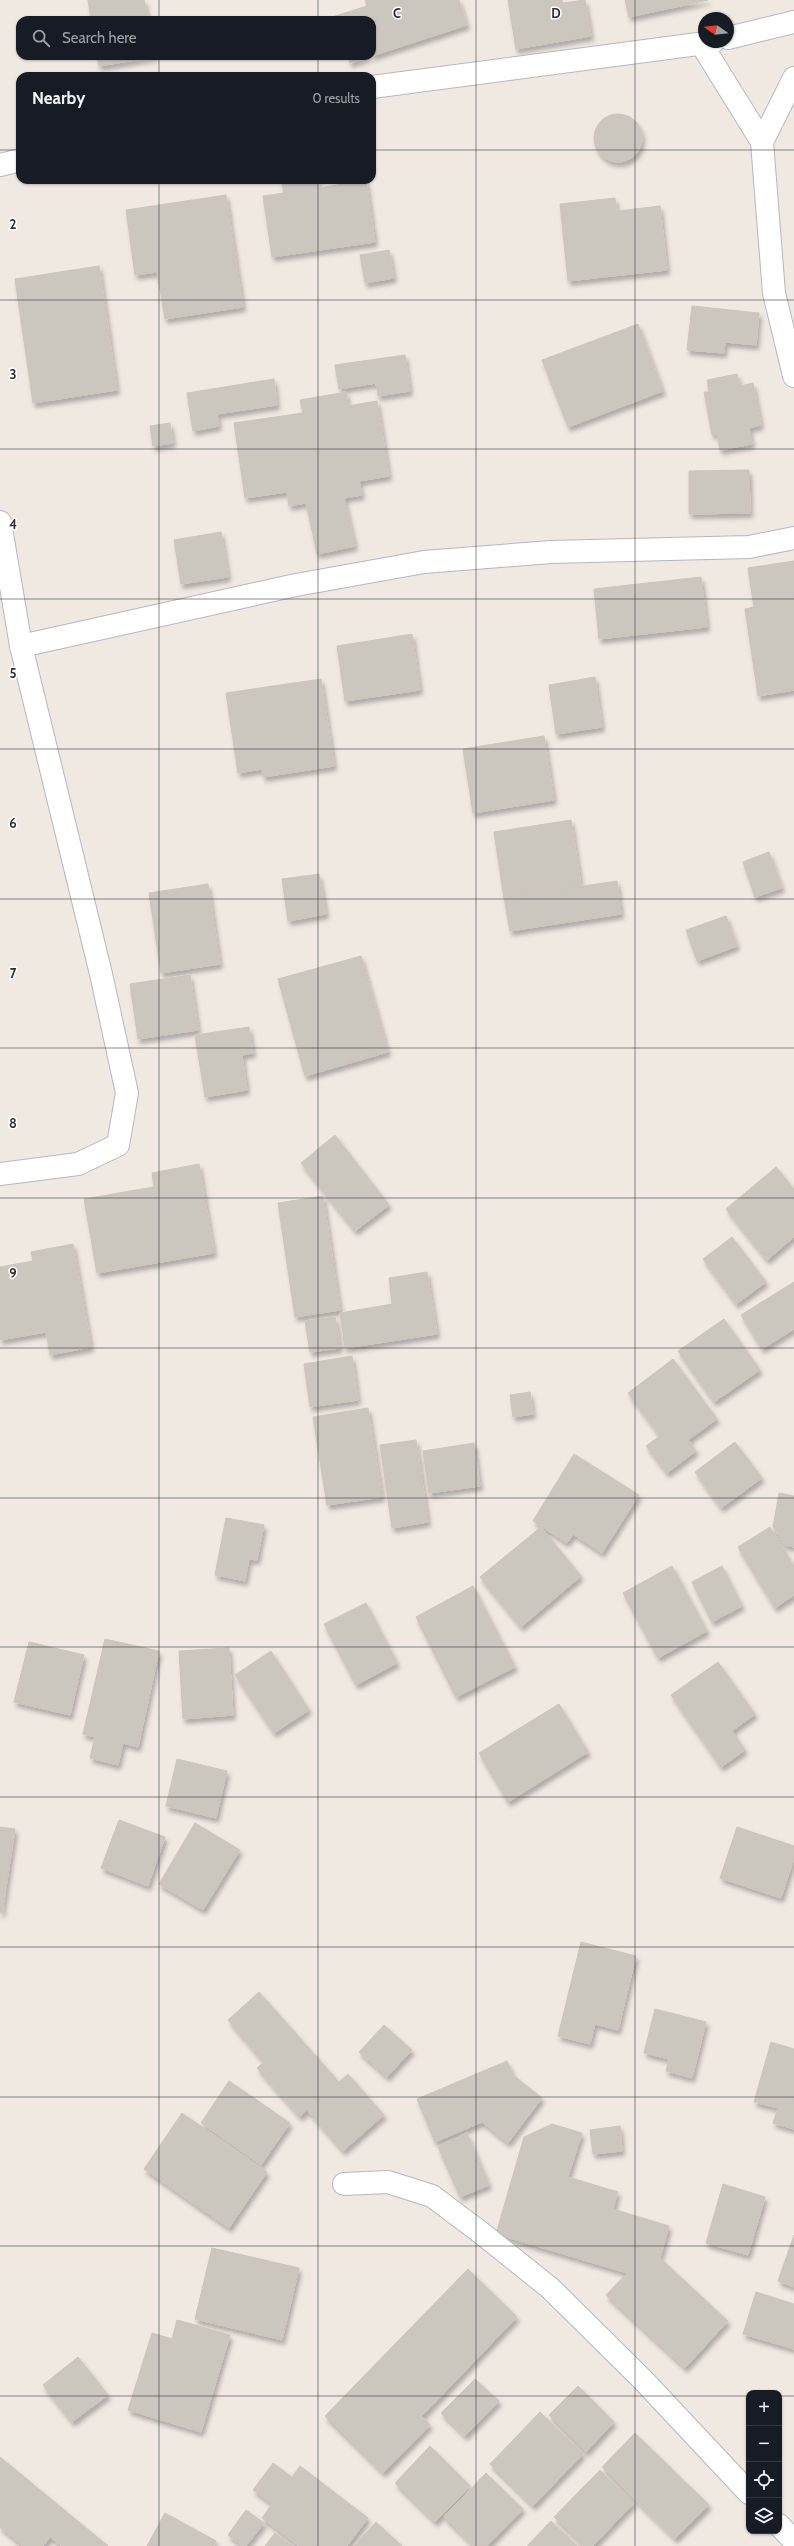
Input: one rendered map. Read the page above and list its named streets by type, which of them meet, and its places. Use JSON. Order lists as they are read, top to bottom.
{
  "north": "left",
  "page": {
    "search": "Search here",
    "heading": ["Nearby", "0 results"],
    "map_buttons": ["+", "−"]
  },
  "grid": {
    "columns": ["C", "D"],
    "rows": [
      "2",
      "3",
      "4",
      "5",
      "6",
      "7",
      "8",
      "9"
    ]
  }
}
